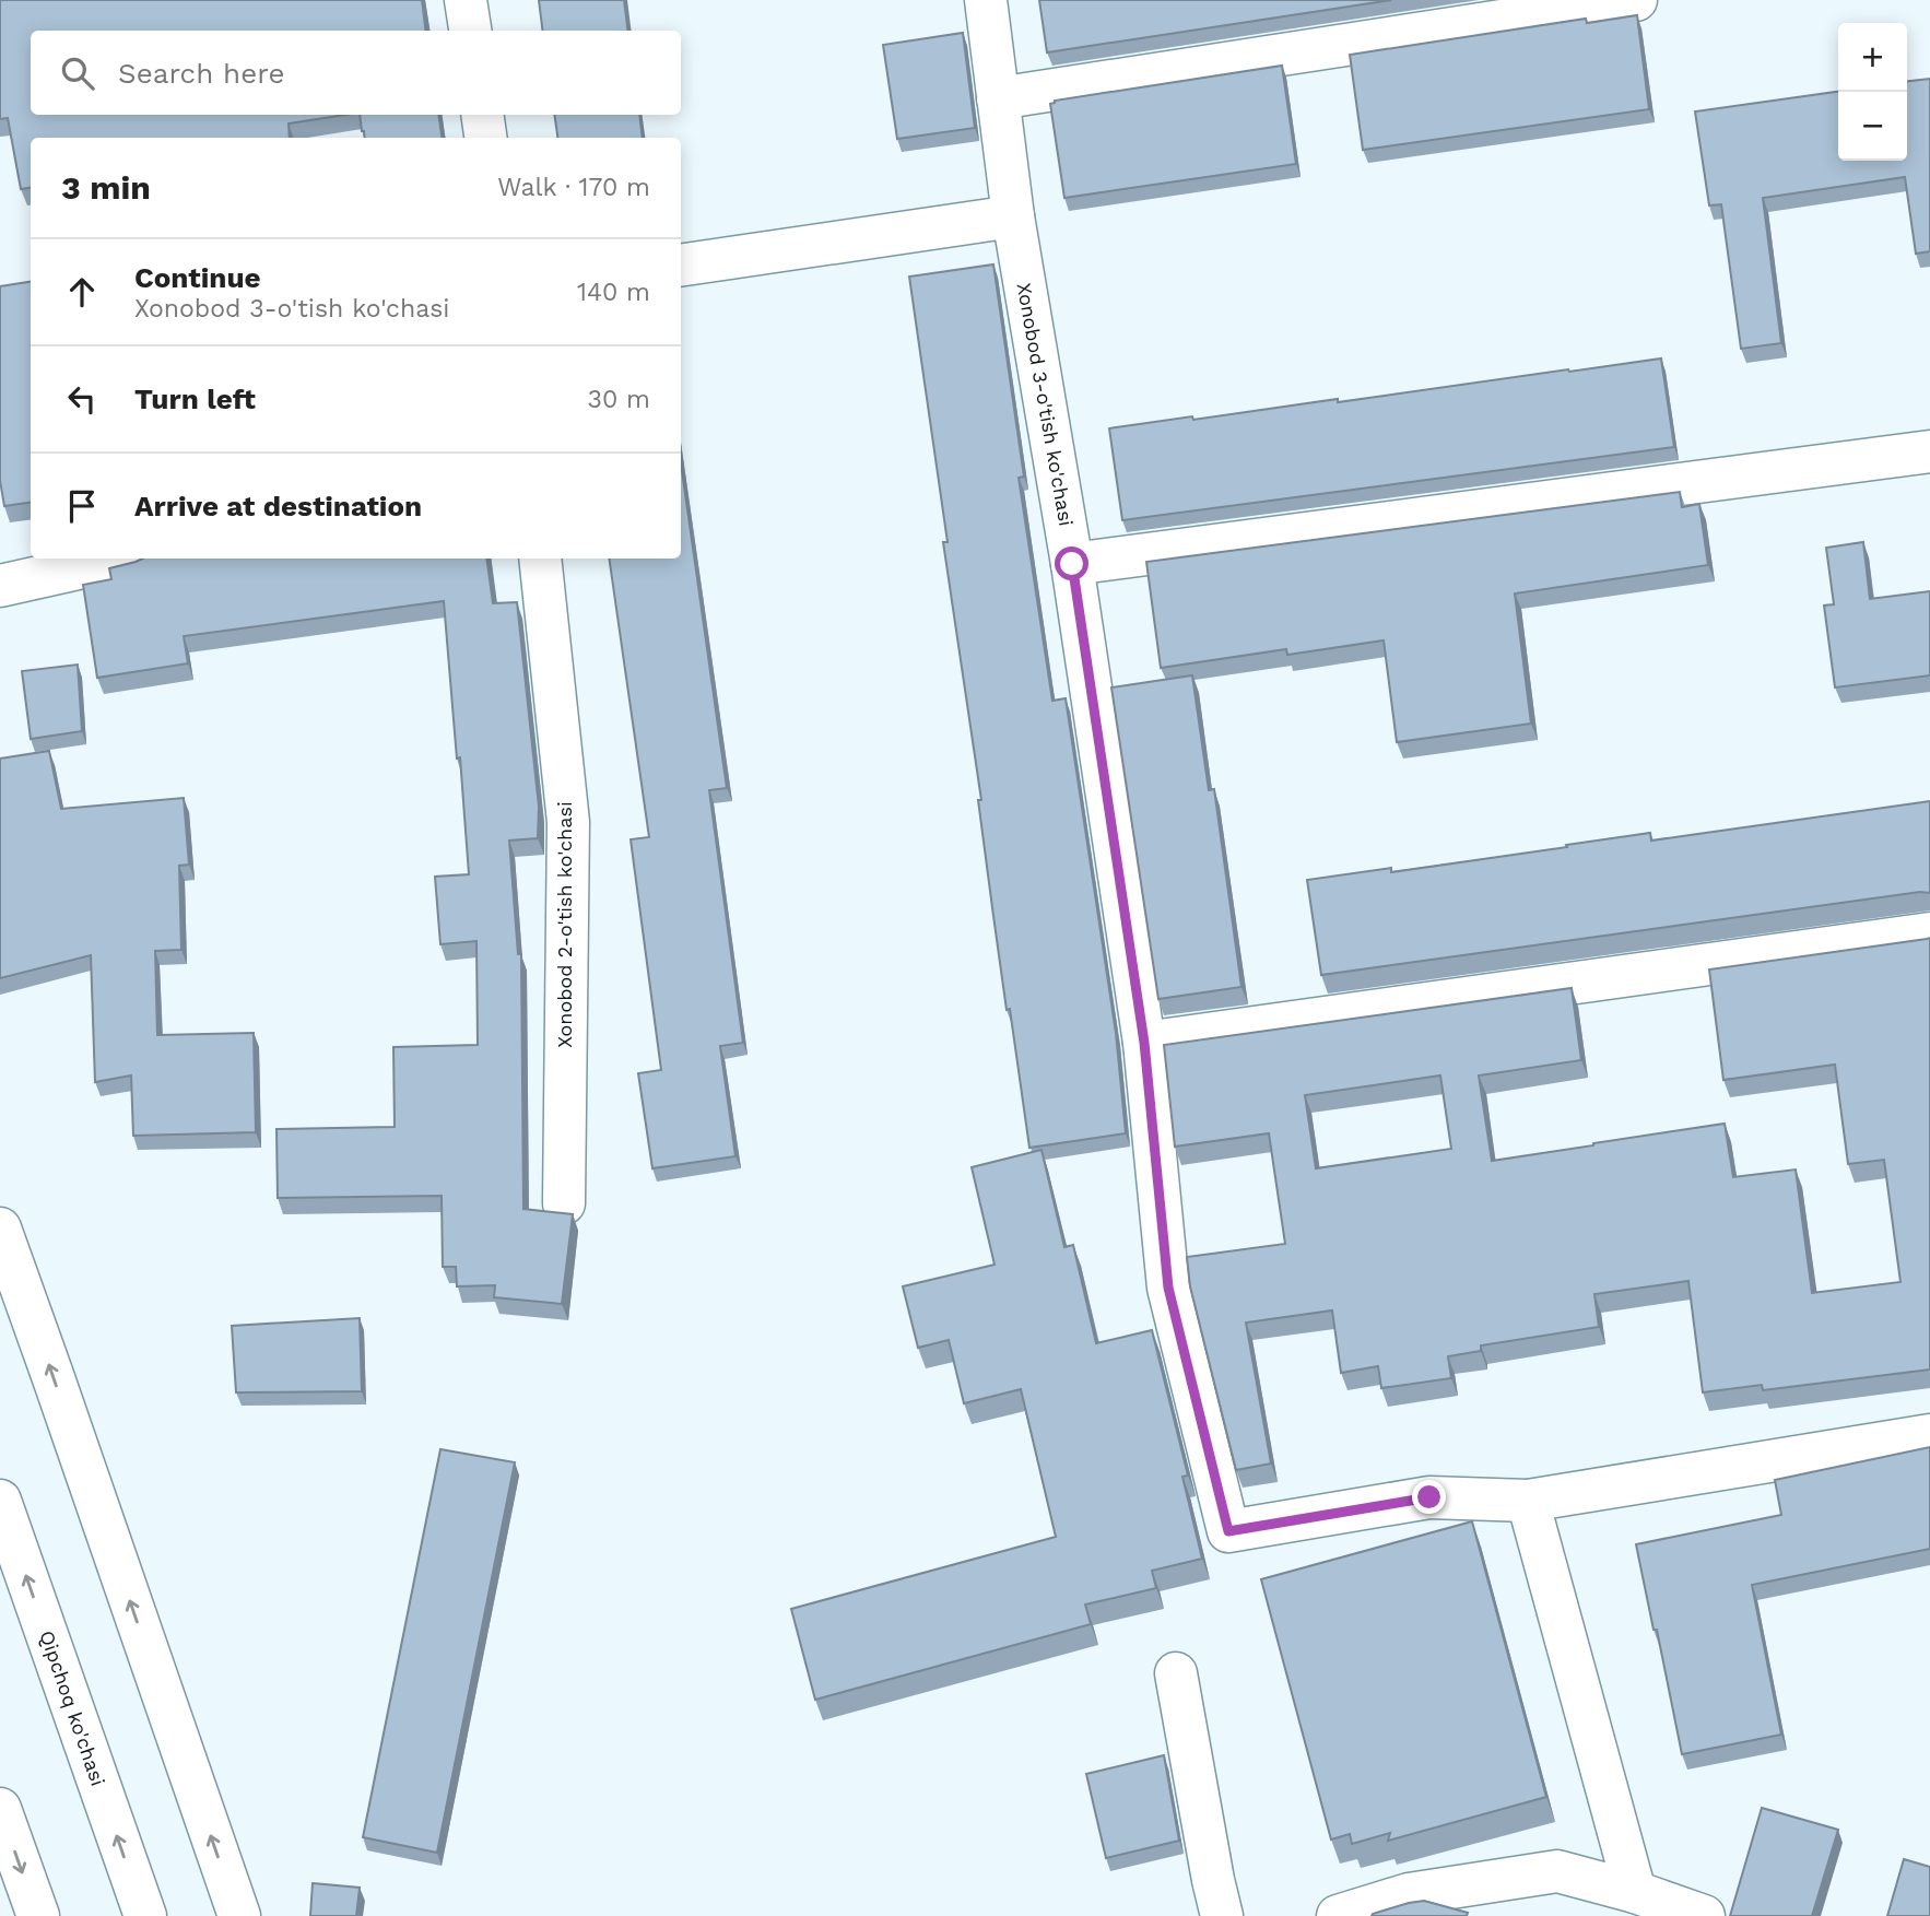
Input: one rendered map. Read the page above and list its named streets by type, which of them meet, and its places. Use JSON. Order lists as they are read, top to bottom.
{
  "streets": {
    "street": ["Xonobod 3-o'tish ko'chasi", "Xonobod 2-o'tish ko'chasi", "Qipchoq ko'chasi"]
  },
  "page": {
    "map_buttons": ["+", "−"],
    "search": "Search here",
    "heading": ["3 min", "Walk · 170 m"],
    "list": [
      ["Continue", "Xonobod 3-o'tish ko'chasi", "140 m"],
      ["Turn left", "30 m"],
      "Arrive at destination"
    ]
  }
}
